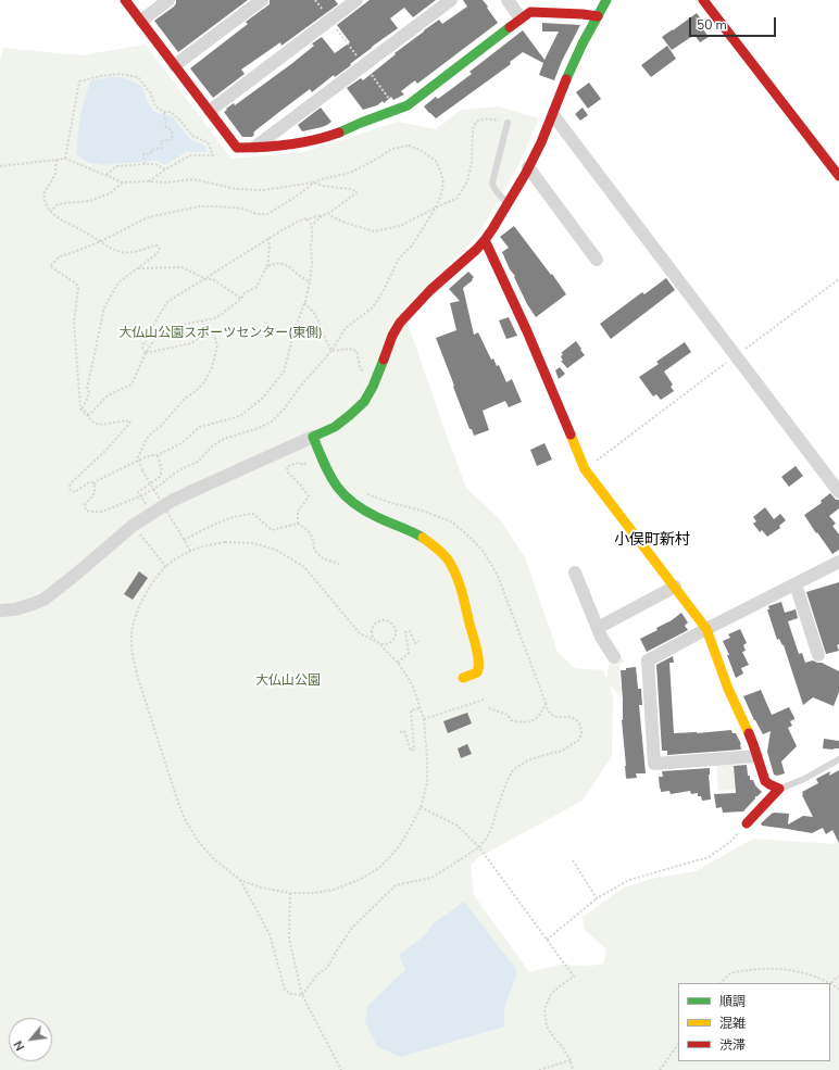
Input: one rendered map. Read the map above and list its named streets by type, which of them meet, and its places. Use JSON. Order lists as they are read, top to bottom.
{
  "districts": ["小俣町新村"],
  "parks": ["大仏山公園スポーツセンター(東側)", "大仏山公園"],
  "legend": ["順調", "混雑", "渋滞"],
  "scale_bar": "50 m",
  "north": "bottom left"
}
